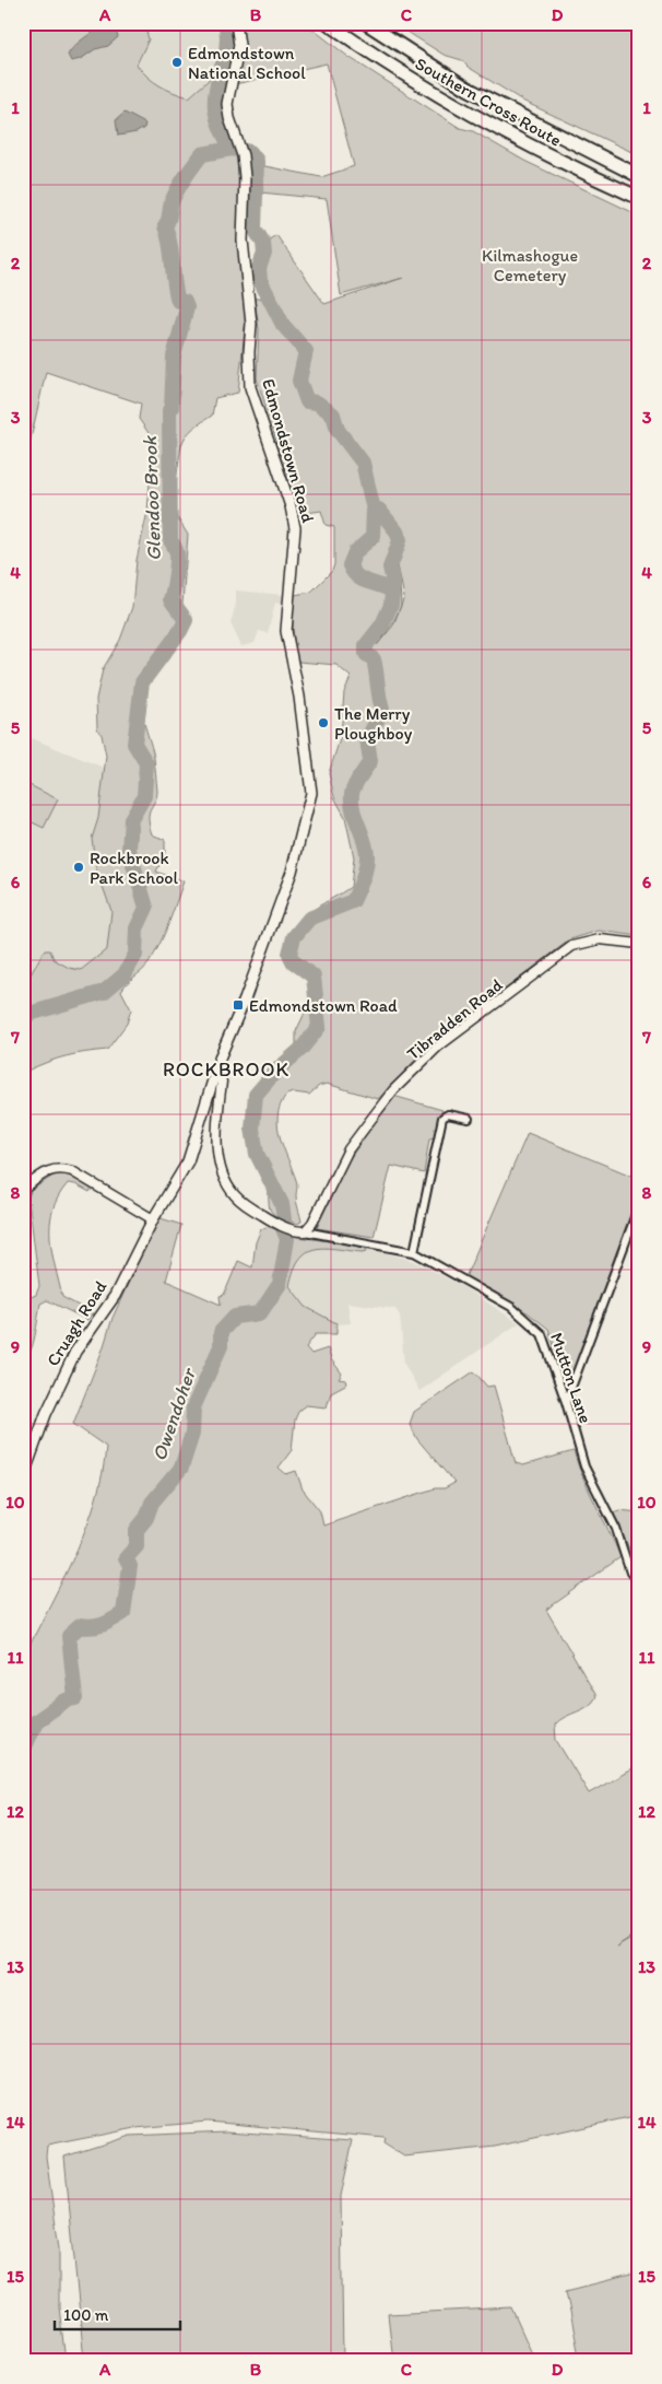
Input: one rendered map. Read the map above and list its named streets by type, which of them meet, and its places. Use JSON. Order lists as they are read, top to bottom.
{
  "streets": {
    "highway": ["Southern Cross Route"],
    "main road": ["Edmondstown Road", "Cruagh Road"],
    "street": ["Tibradden Road", "Mutton Lane"]
  },
  "crossings": [
    ["Edmondstown Road", "Cruagh Road"],
    ["Tibradden Road", "Mutton Lane"]
  ],
  "districts": ["ROCKBROOK"],
  "water": ["Glendoo Brook", "Owendoher"],
  "parks": ["Kilmashogue Cemetery"],
  "places": {
    "other": ["Edmondstown National School", "The Merry Ploughboy", "Rockbrook Park School"],
    "transit": ["Edmondstown Road"]
  },
  "scale_bar": "100 m",
  "grid": {
    "columns": [
      "A",
      "B",
      "C",
      "D"
    ],
    "rows": [
      "1",
      "2",
      "3",
      "4",
      "5",
      "6",
      "7",
      "8",
      "9",
      "10",
      "11",
      "12",
      "13",
      "14",
      "15"
    ]
  }
}
